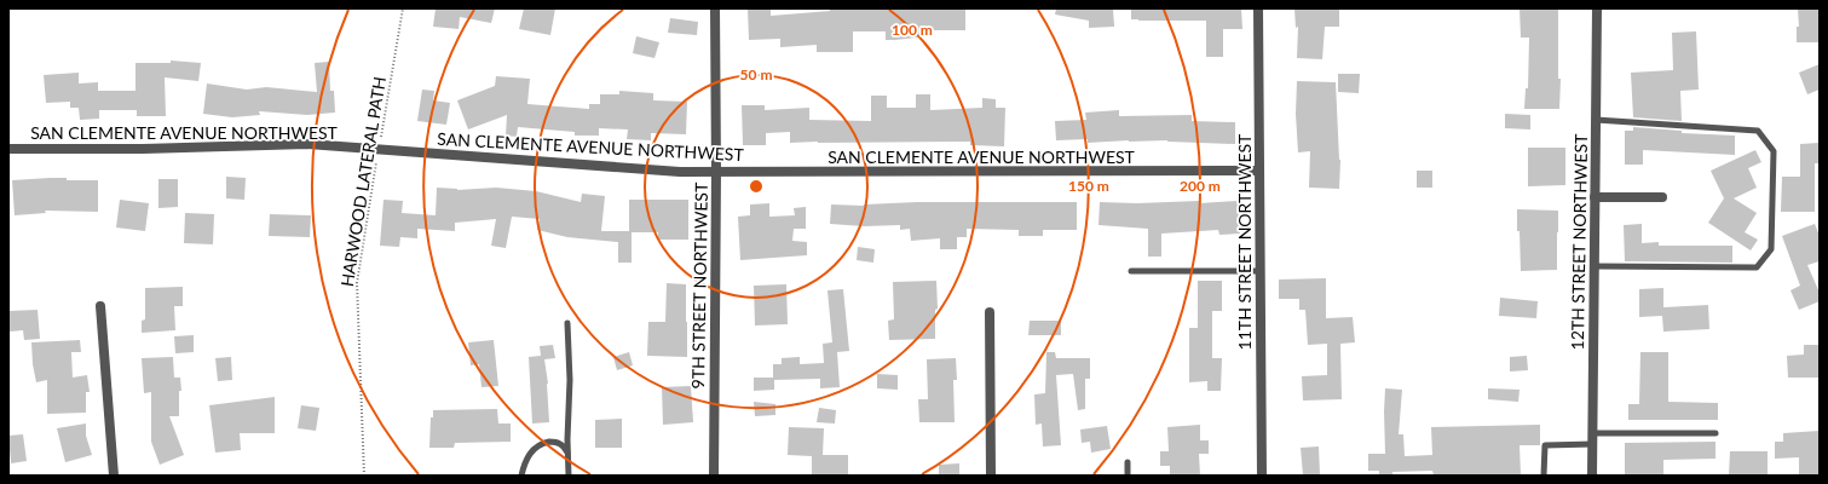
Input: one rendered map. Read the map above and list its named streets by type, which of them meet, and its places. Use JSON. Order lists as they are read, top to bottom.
{
  "streets": {
    "street": [
      "SAN CLEMENTE AVENUE NORTHWEST",
      "11TH STREET NORTHWEST",
      "12TH STREET NORTHWEST",
      "9TH STREET NORTHWEST"
    ],
    "path": ["HARWOOD LATERAL PATH"]
  },
  "crossings": [
    ["SAN CLEMENTE AVENUE NORTHWEST", "HARWOOD LATERAL PATH"],
    ["SAN CLEMENTE AVENUE NORTHWEST", "11TH STREET NORTHWEST"],
    ["SAN CLEMENTE AVENUE NORTHWEST", "9TH STREET NORTHWEST"]
  ],
  "rings": [
    "100 m",
    "50 m",
    "150 m",
    "200 m"
  ]
}
